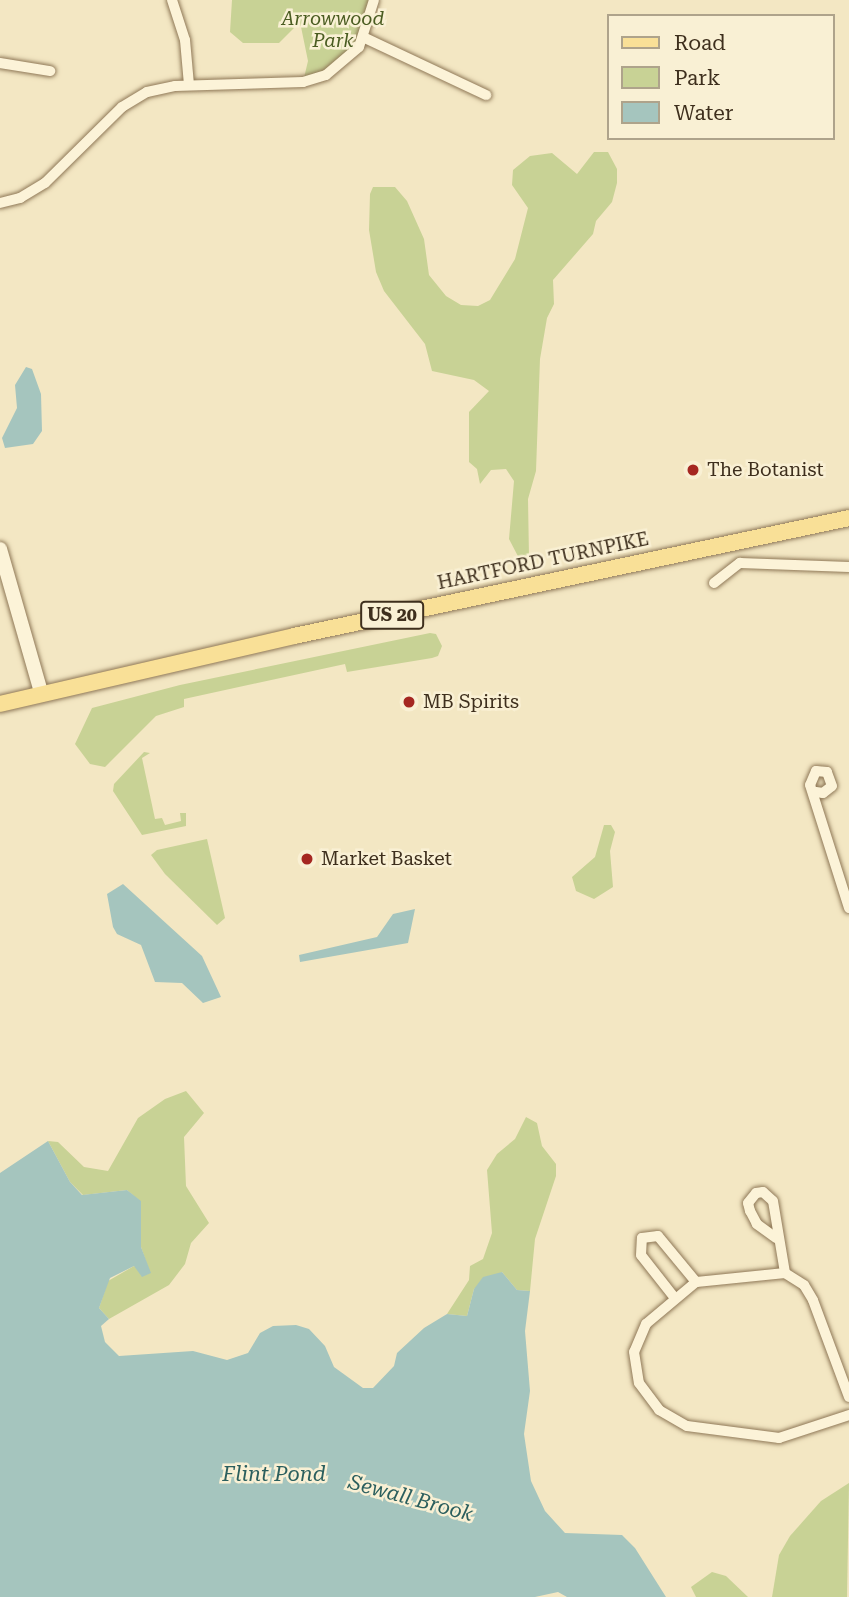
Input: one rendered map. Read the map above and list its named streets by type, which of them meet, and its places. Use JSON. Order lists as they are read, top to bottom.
{
  "streets": {
    "main road": ["HARTFORD TURNPIKE", "US 20"]
  },
  "water": ["Flint Pond", "Sewall Brook"],
  "parks": ["Arrowwood Park"],
  "places": ["The Botanist", "MB Spirits", "Market Basket"],
  "legend": ["Road", "Park", "Water"]
}
